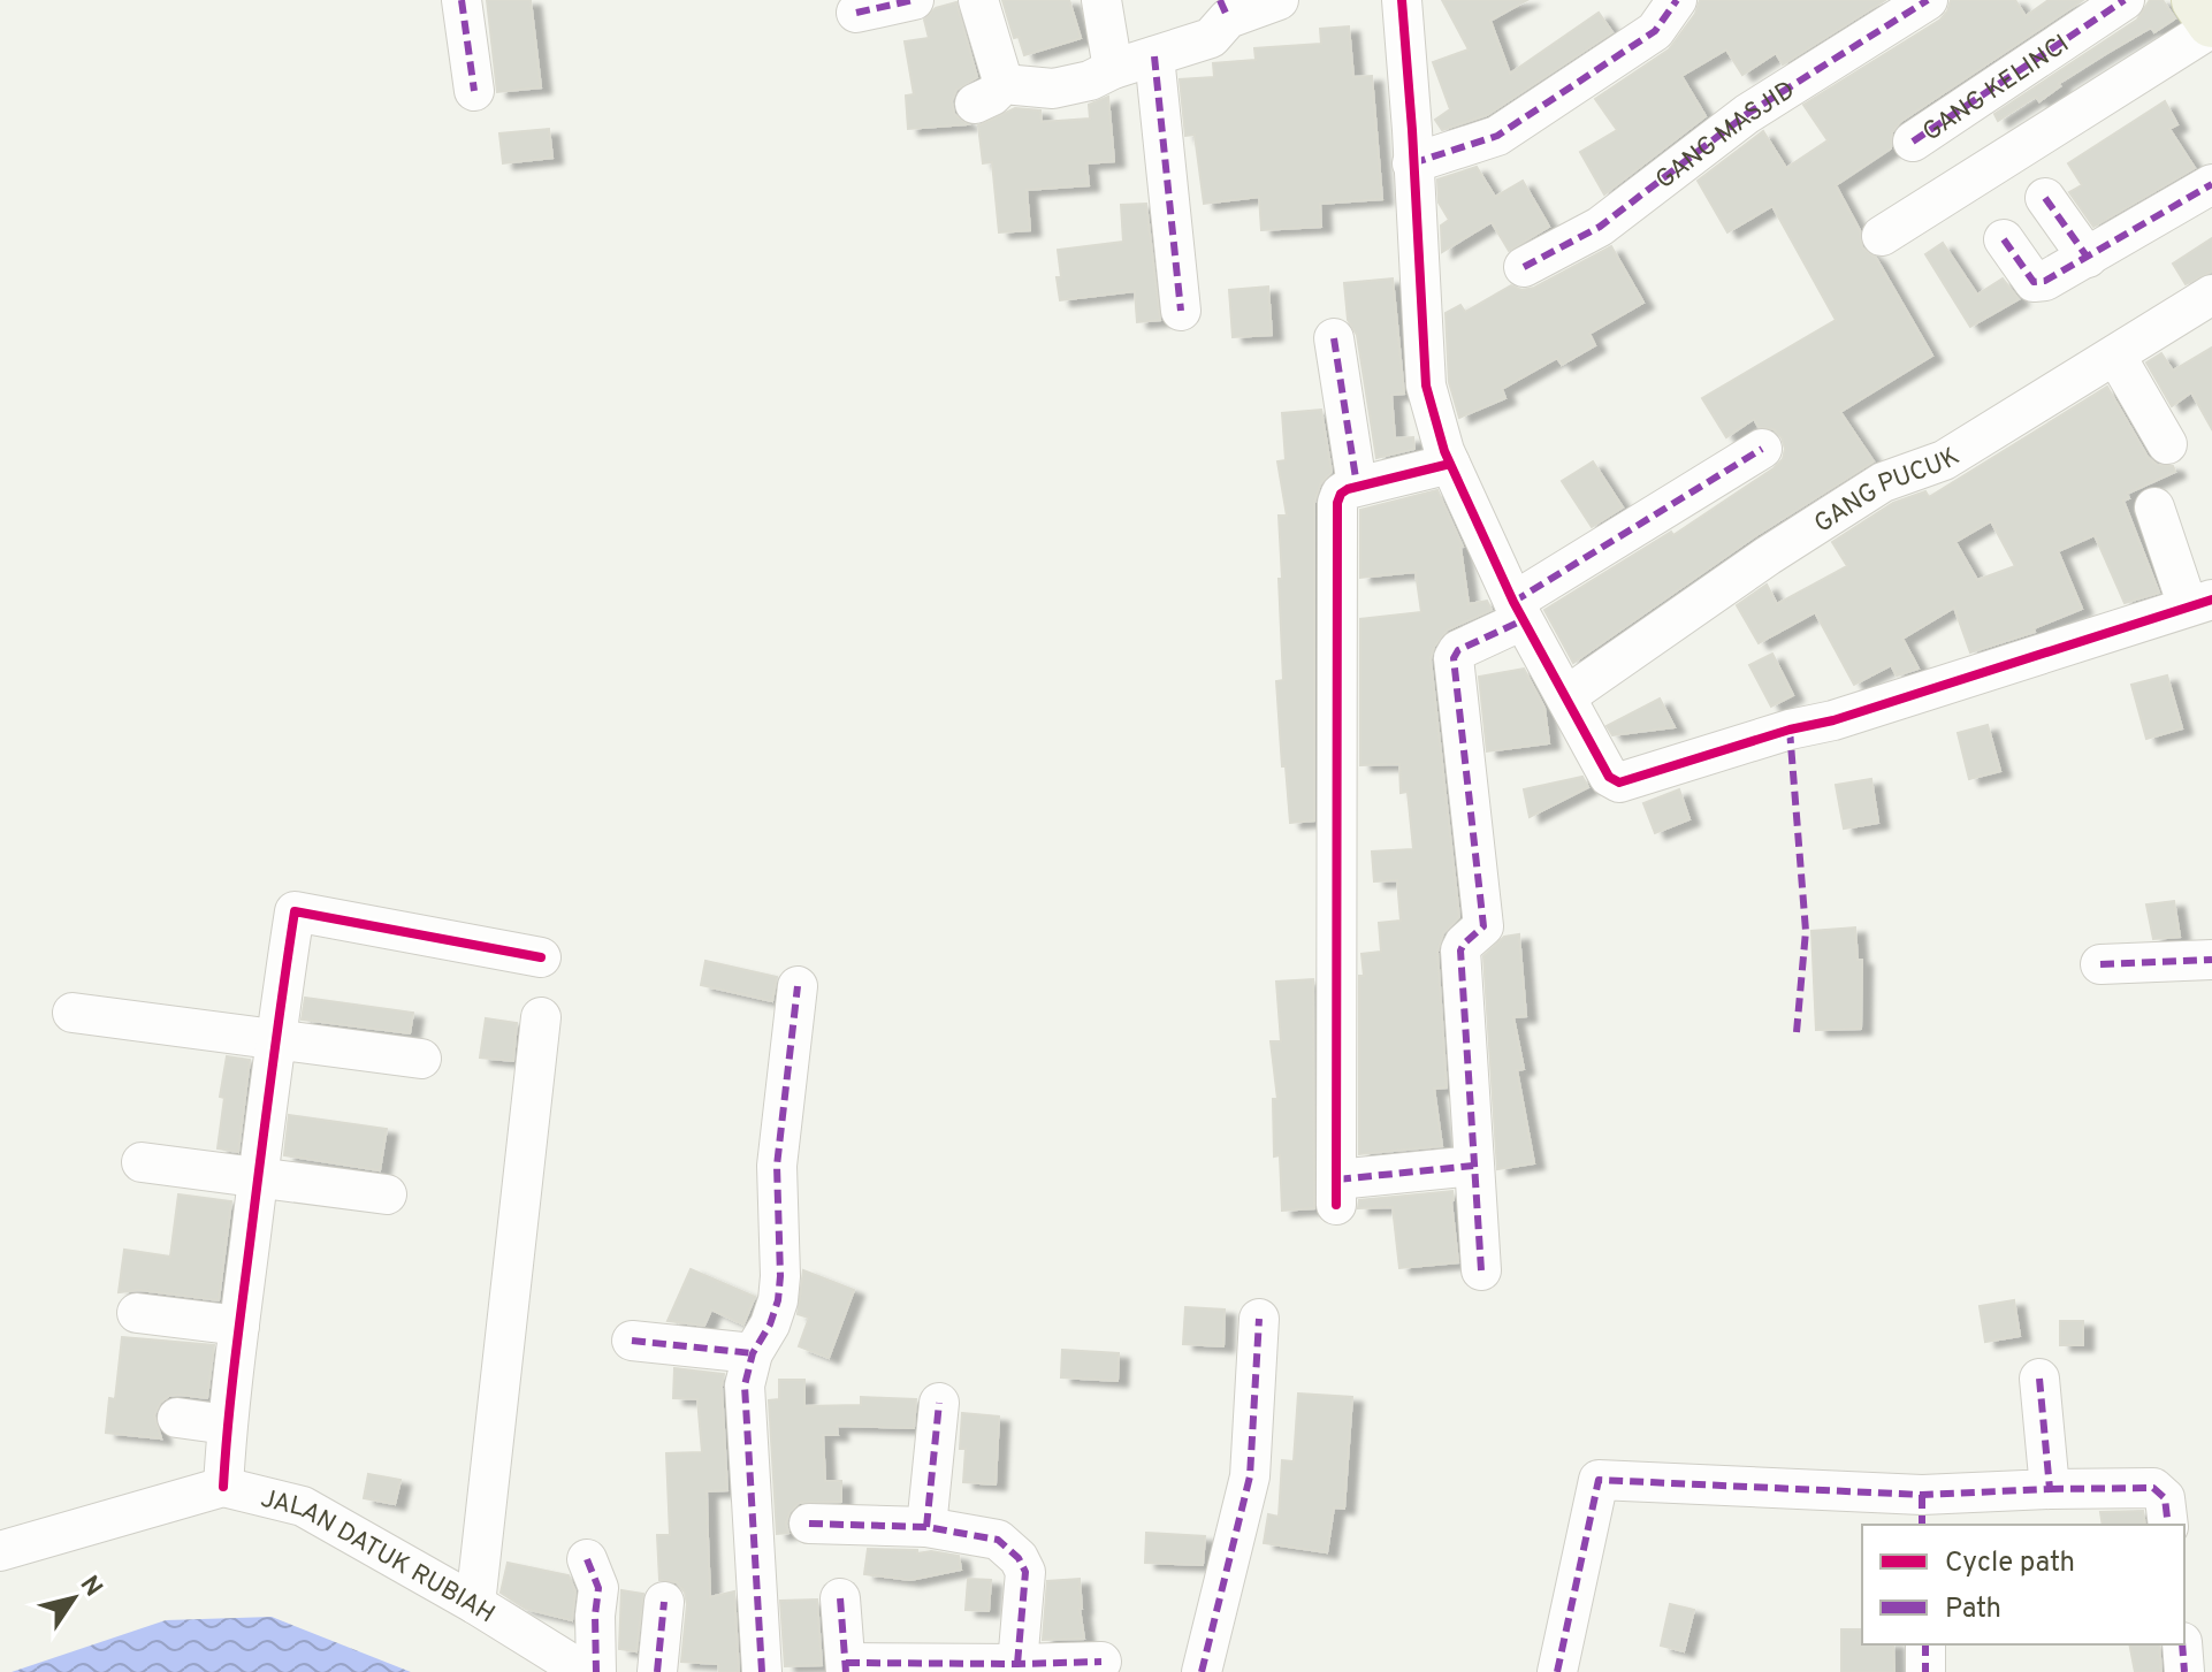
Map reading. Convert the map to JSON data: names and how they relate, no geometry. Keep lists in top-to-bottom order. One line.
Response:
{"streets":{"street":["GANG KELINCI","GANG MASJID","GANG PUCUK","JALAN DATUK RUBIAH"]},"legend":["Cycle path","Path"],"north":"top right"}
